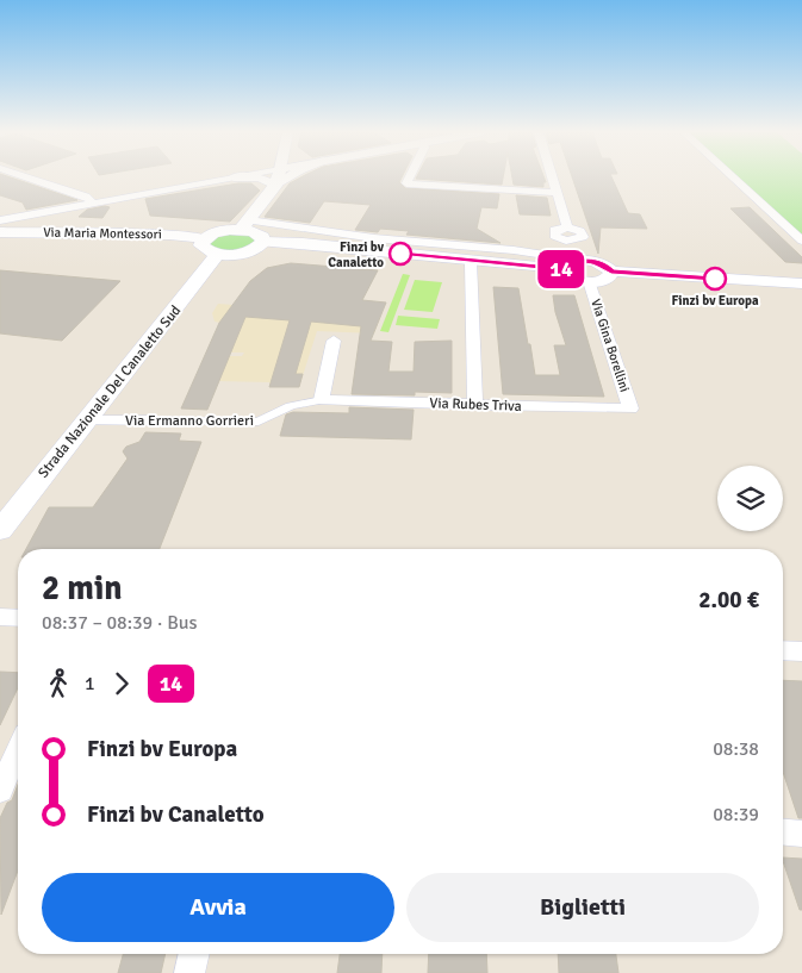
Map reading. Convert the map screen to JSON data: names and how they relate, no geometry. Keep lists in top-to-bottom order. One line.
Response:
{"streets":{"main road":["Strada Nazionale Del Canaletto Sud"],"street":["Via Maria Montessori","Via Gina Borellini","Via Rubes Triva","Via Ermanno Gorrieri"]},"crossings":[["Via Gina Borellini","Via Rubes Triva"],["Strada Nazionale Del Canaletto Sud","Via Ermanno Gorrieri"],["Via Rubes Triva","Via Ermanno Gorrieri"]],"places":["Finzi bv Canaletto","Finzi bv Europa"],"lines":["bus line 14"],"page":{"on_map":"14","heading":["2 min","08:37 – 08:39 · Bus","2.00 €"],"legs":["1","14"],"list":[{"name":"Finzi bv Europa","value":"08:38"},{"name":"Finzi bv Canaletto","value":"08:39"}],"buttons":["Avvia","Biglietti"]}}
